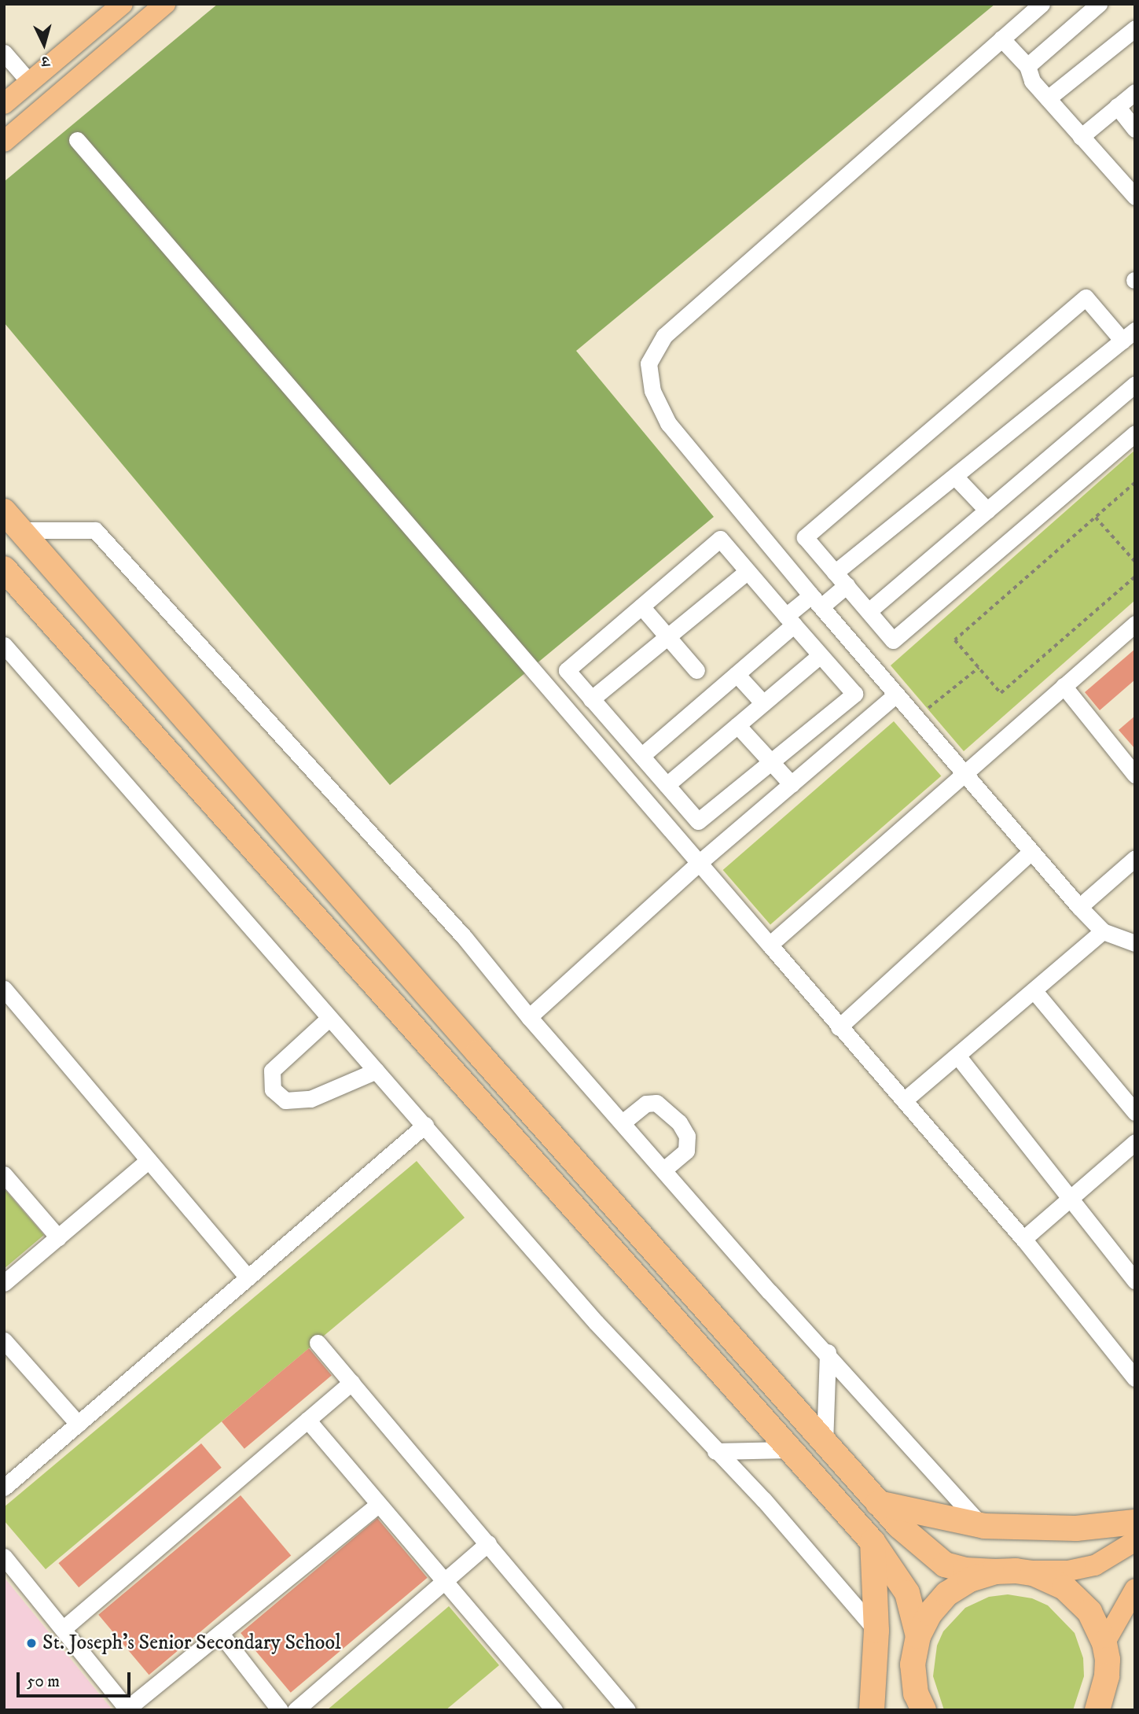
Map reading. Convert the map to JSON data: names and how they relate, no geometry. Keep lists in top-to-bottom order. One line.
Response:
{"places":["St. Joseph’s Senior Secondary School"],"scale_bar":"50 m","north":"bottom"}
